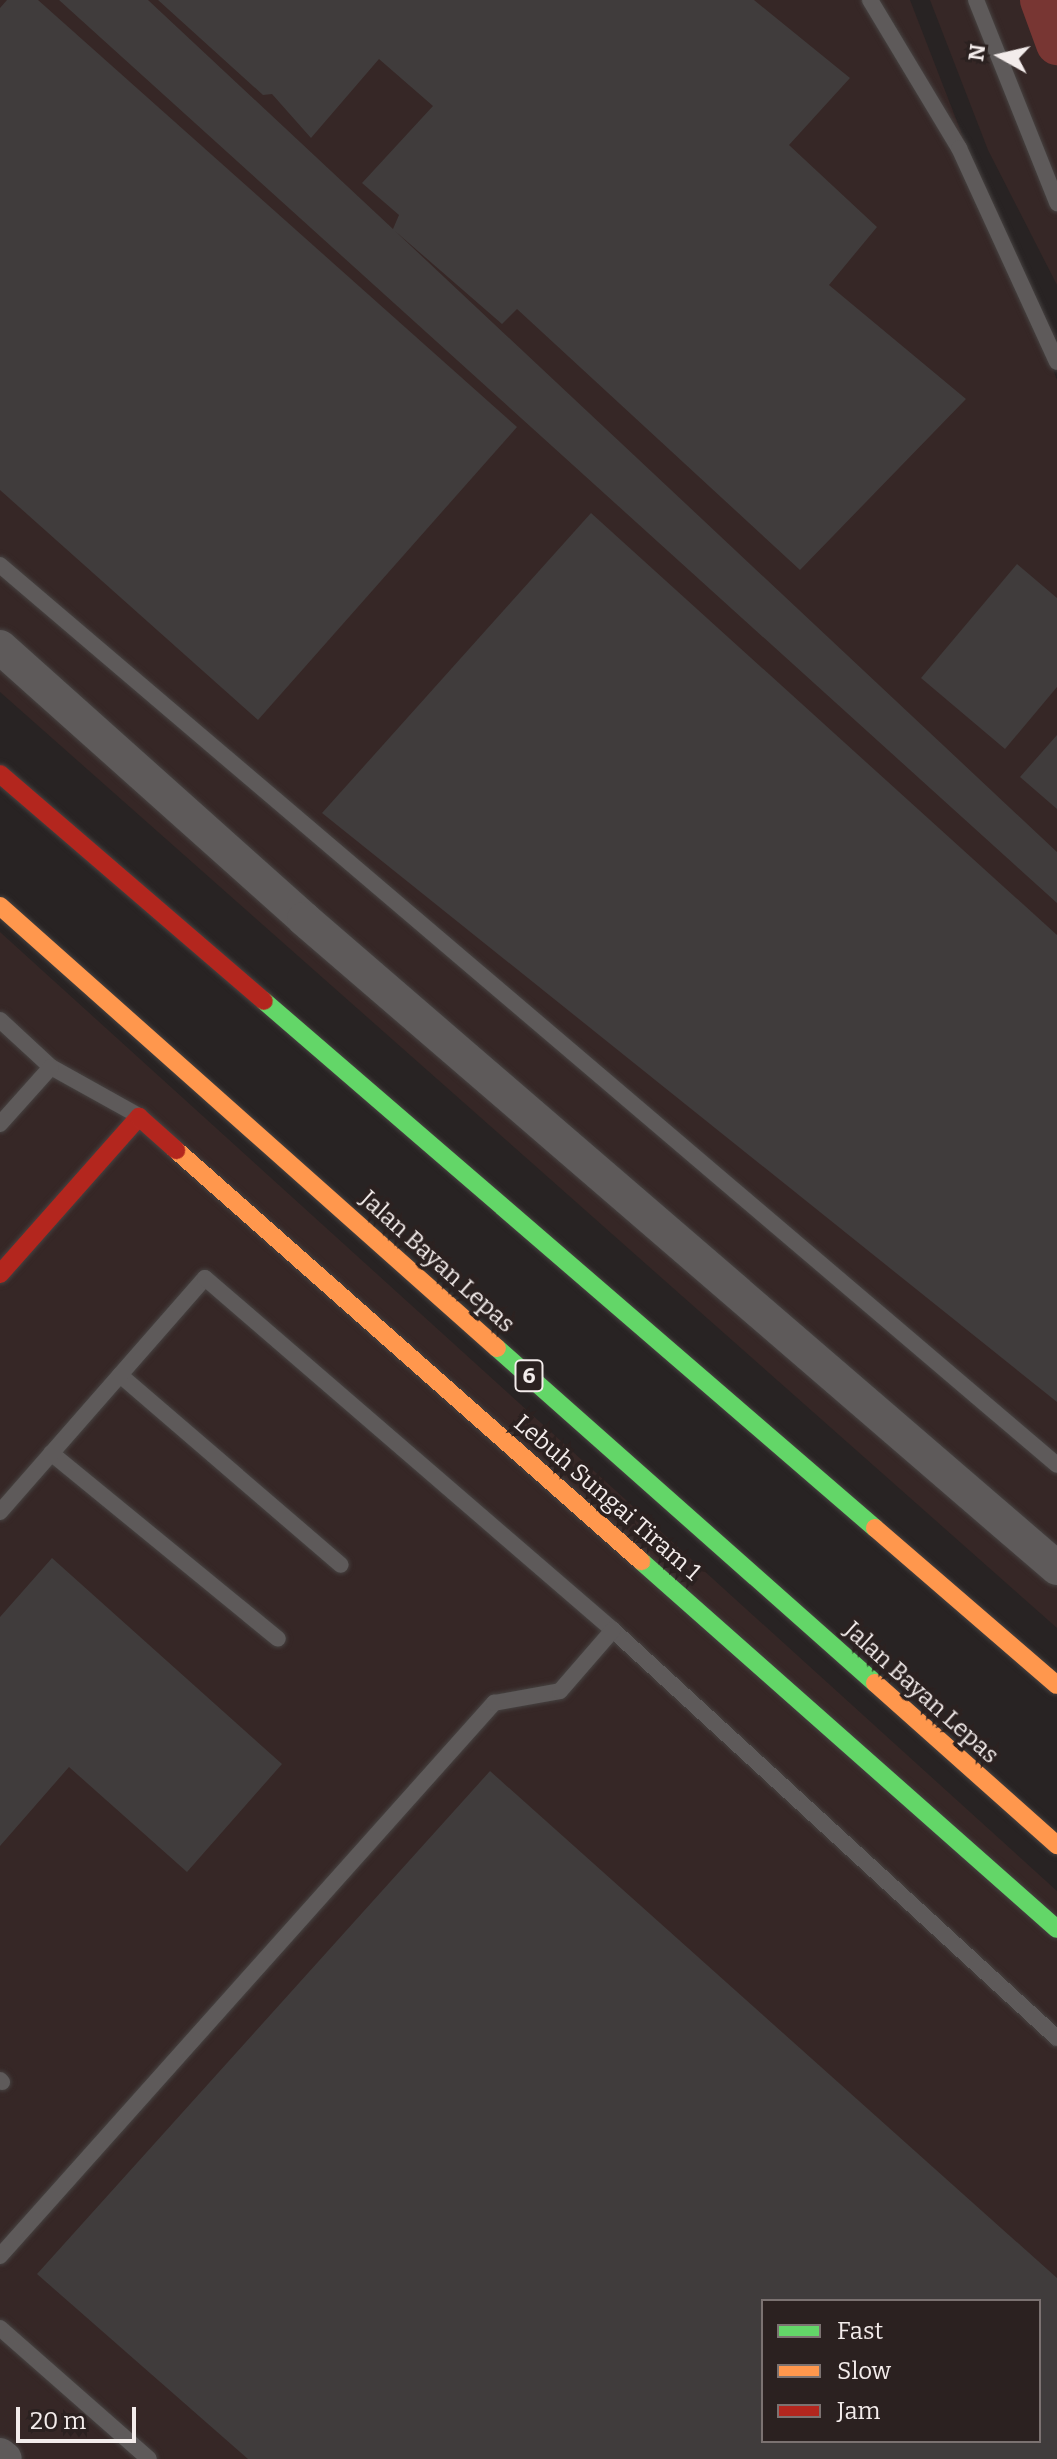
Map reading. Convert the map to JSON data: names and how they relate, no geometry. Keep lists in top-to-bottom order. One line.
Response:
{"streets":{"main road":["Jalan Bayan Lepas","6","Lebuh Sungai Tiram 1"]},"legend":["Fast","Slow","Jam"],"scale_bar":"20 m","north":"left"}
